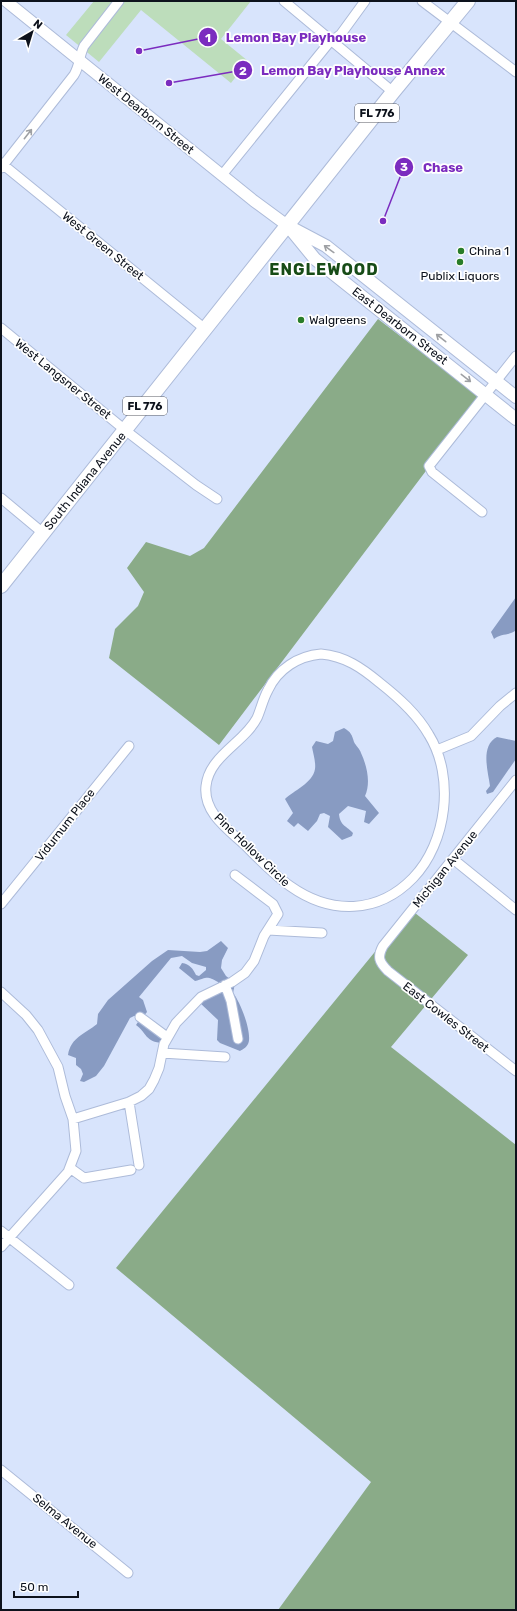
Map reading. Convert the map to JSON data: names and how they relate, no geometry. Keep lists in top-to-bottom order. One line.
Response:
{"streets":{"main road":["FL 776","East Dearborn Street","South Indiana Avenue"],"street":["West Dearborn Street","West Green Street","West Langsner Street","Vidurnum Place","Pine Hollow Circle","Michigan Avenue","East Cowles Street","Selma Avenue"]},"crossings":[["FL 776","West Dearborn Street"],["FL 776","East Dearborn Street"],["FL 776","South Indiana Avenue"],["West Dearborn Street","East Dearborn Street"],["West Dearborn Street","South Indiana Avenue"],["West Green Street","South Indiana Avenue"],["East Dearborn Street","South Indiana Avenue"],["West Langsner Street","South Indiana Avenue"],["Michigan Avenue","East Cowles Street"]],"districts":["ENGLEWOOD"],"places":["Lemon Bay Playhouse","Lemon Bay Playhouse Annex","Chase","China 1","Publix Liquors","Walgreens"],"scale_bar":"50 m","north":"top right"}
